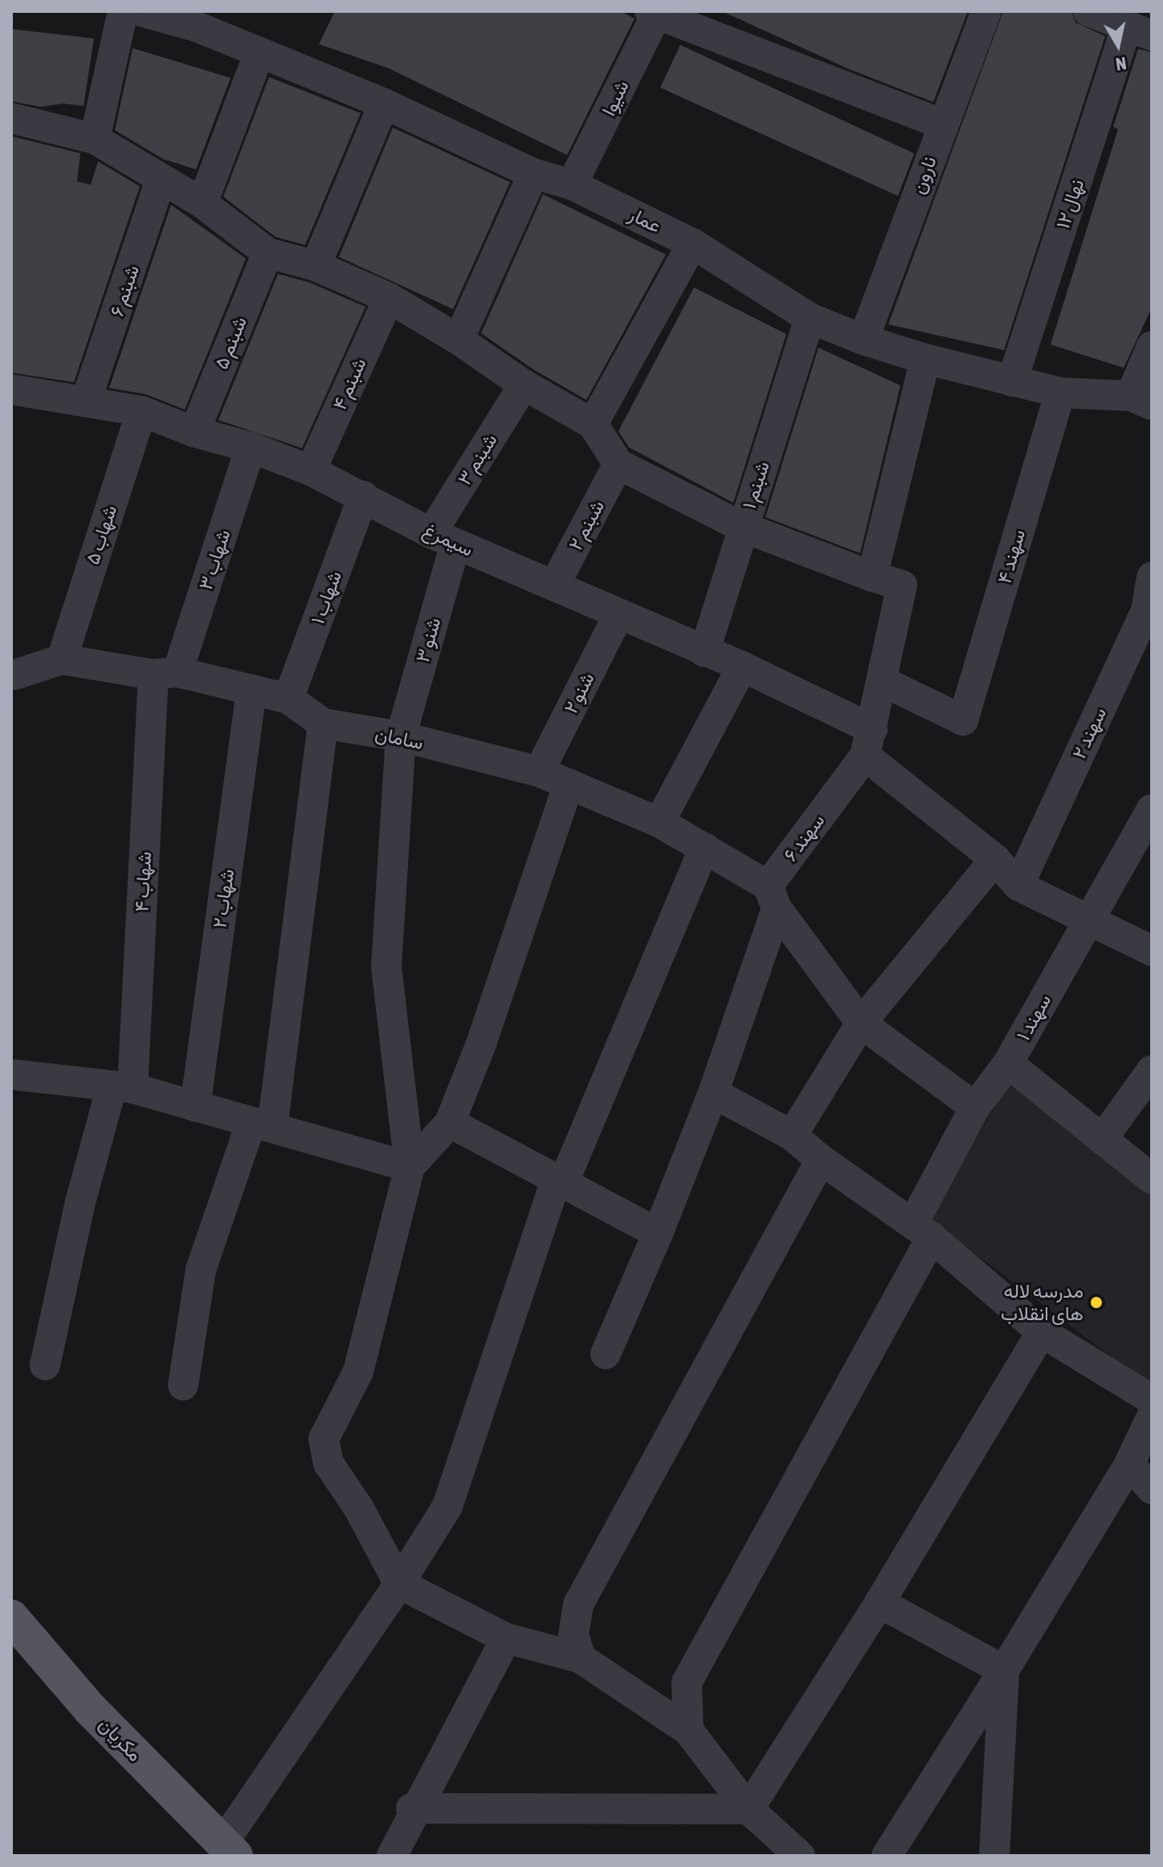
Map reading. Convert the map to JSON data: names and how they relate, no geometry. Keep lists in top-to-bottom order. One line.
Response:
{"streets":{"main road":["مکریان"],"street":["شیوا","نارون","نهال ۱۲","عمار","شبنم ۶","شبنم ۵","شبنم ۴","شبنم ۳","شبنم ۱","شبنم ۲","شهاب ۵","سیمرغ","سهند ۴","شهاب ۳","شهاب ۱","شنو ۳","شنو ۲","سهند ۲","سامان","سهند ۶","شهاب ۴","شهاب ۲","سهند ۱"]},"crossings":[["شیوا","عمار"],["نارون","عمار"],["نهال ۱۲","عمار"],["عمار","شبنم ۱"],["عمار","سهند ۴"],["شبنم ۶","سیمرغ"],["شبنم ۵","سیمرغ"],["شبنم ۴","سیمرغ"],["شبنم ۳","سیمرغ"],["شبنم ۳","شنو ۳"],["شبنم ۱","سیمرغ"],["شبنم ۲","سیمرغ"],["شهاب ۵","سیمرغ"],["شهاب ۵","سامان"],["سیمرغ","شهاب ۳"],["سیمرغ","شهاب ۱"],["سیمرغ","شنو ۳"],["سیمرغ","شنو ۲"],["سیمرغ","سهند ۲"],["سیمرغ","سهند ۶"],["سهند ۴","سهند ۶"],["شهاب ۳","سامان"],["شهاب ۳","شهاب ۴"],["شهاب ۱","سامان"],["شنو ۳","سامان"],["شنو ۲","سامان"],["سامان","سهند ۶"],["سامان","شهاب ۴"],["سامان","شهاب ۲"]],"places":["مدرسه لاله های انقلاب"],"north":"bottom"}
